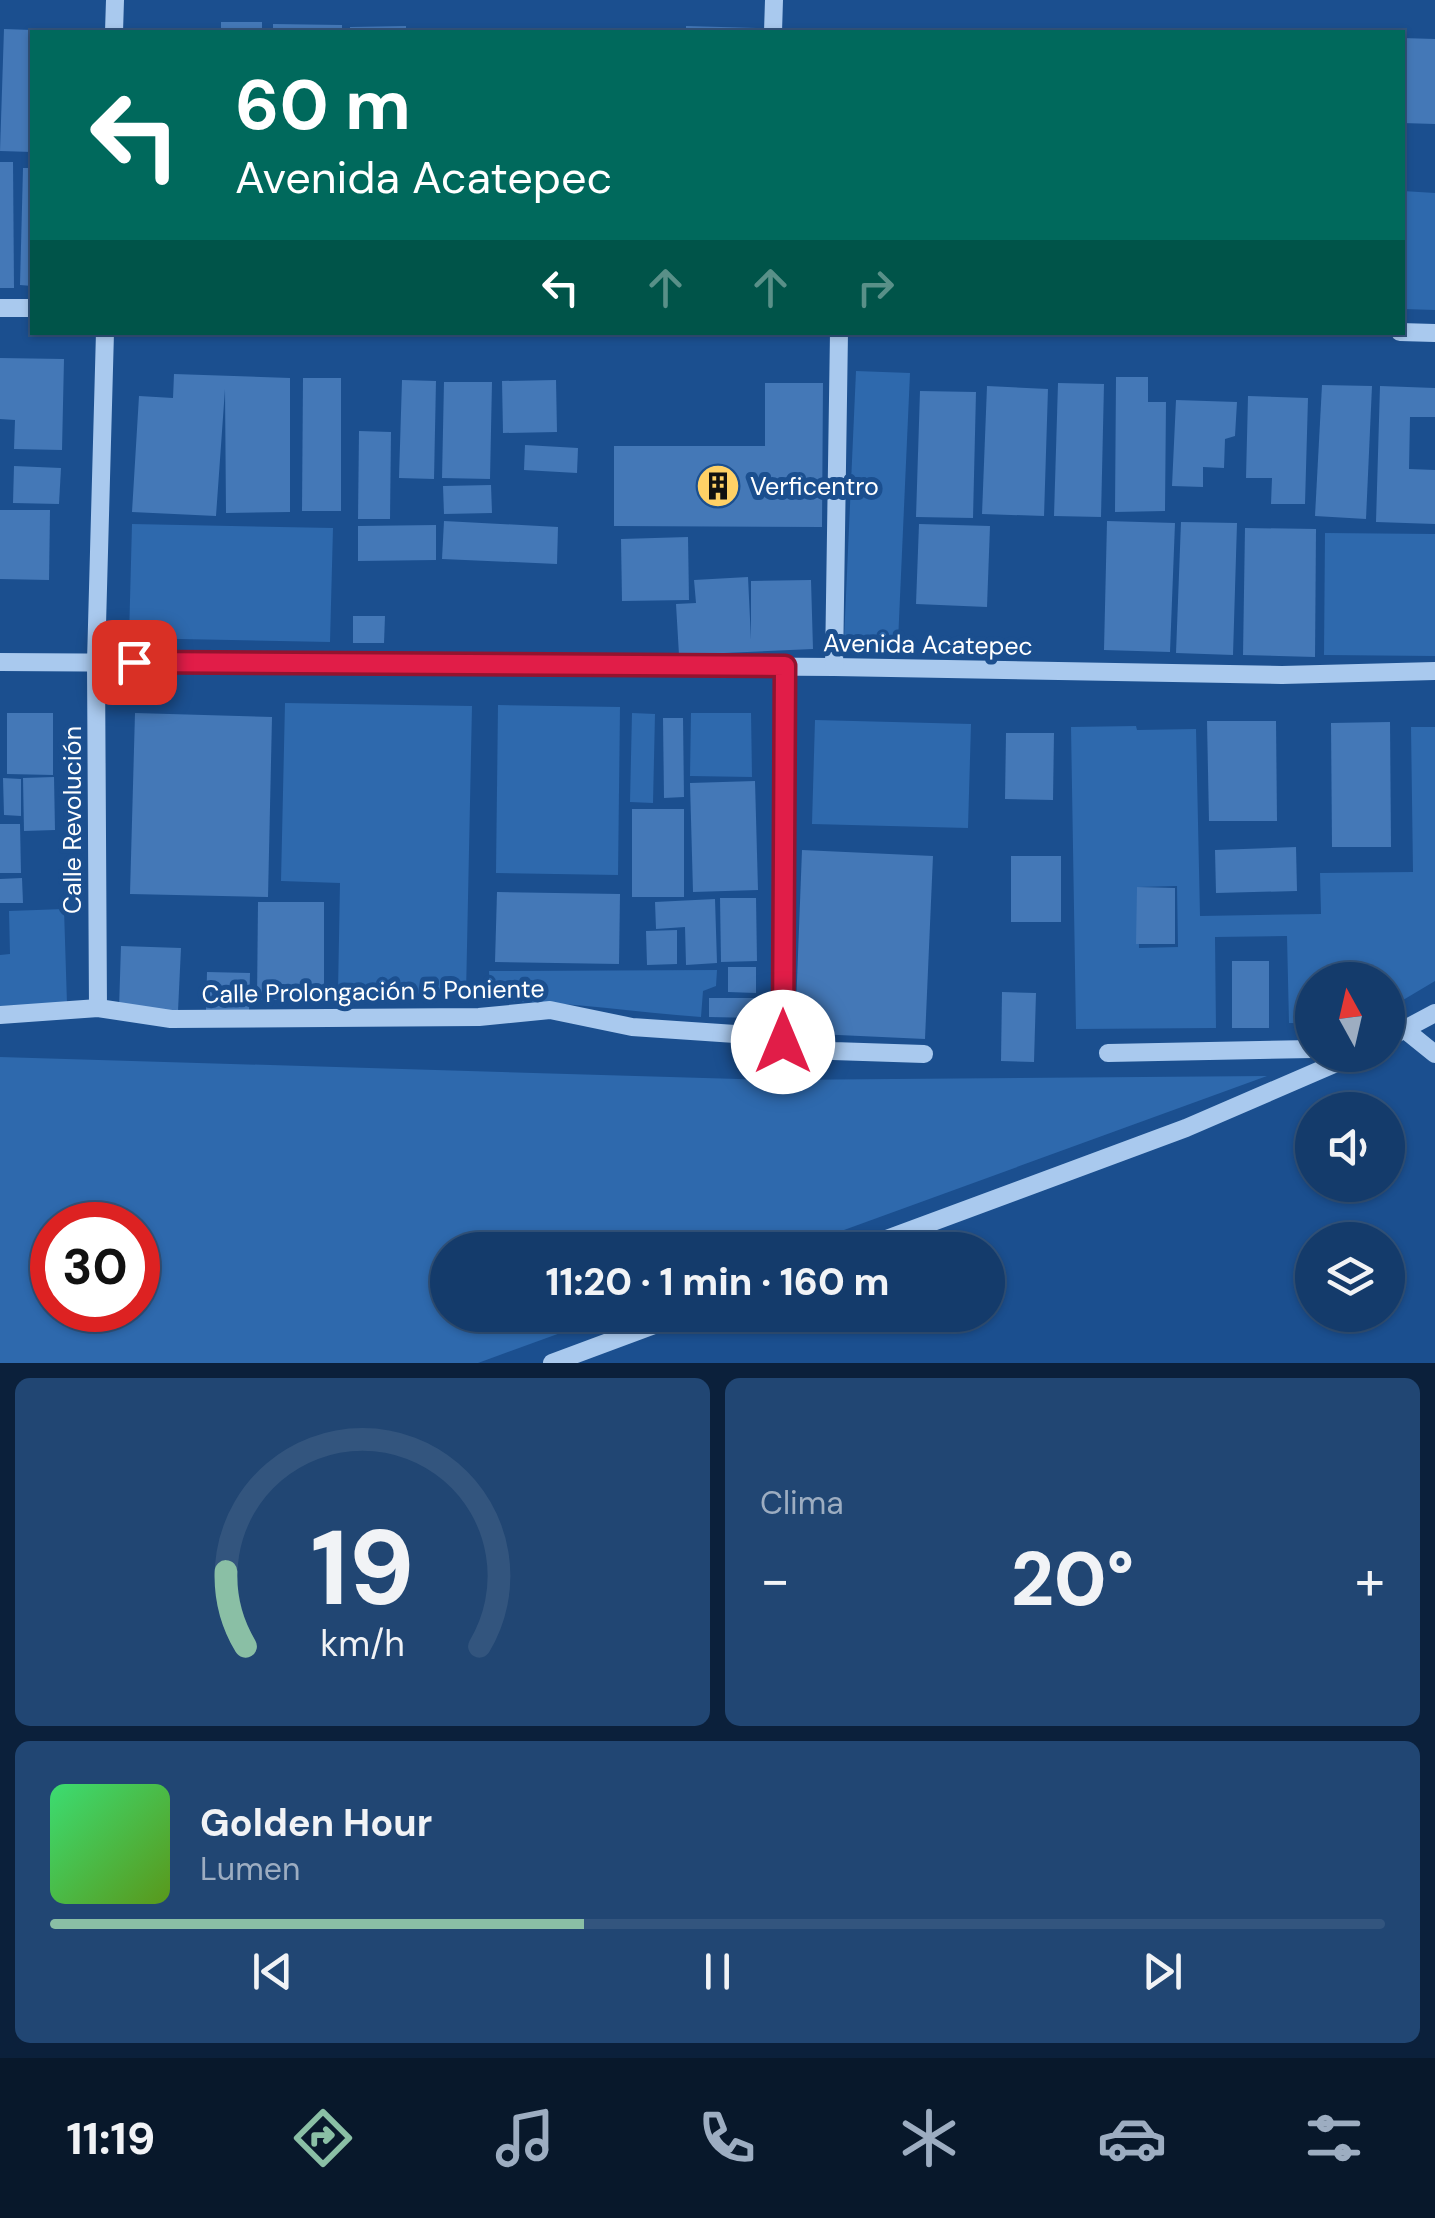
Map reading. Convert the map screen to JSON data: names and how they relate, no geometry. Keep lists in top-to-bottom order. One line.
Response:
{"streets":{"street":["Avenida Acatepec","Calle Revolución","Calle Prolongación 5 Poniente"]},"crossings":[["Avenida Acatepec","Calle Revolución"],["Calle Revolución","Calle Prolongación 5 Poniente"]],"places":{"building":["Verficentro"]},"north":"top","page":{"turn":["60 m","Avenida Acatepec"],"limit":"30","trip":"11:20 · 1 min · 160 m","tile":"Clima","heat":["−","20°","+"],"song":["Golden Hour","Lumen"],"tabs":"11:19","gauge":["19","km/h"]}}
